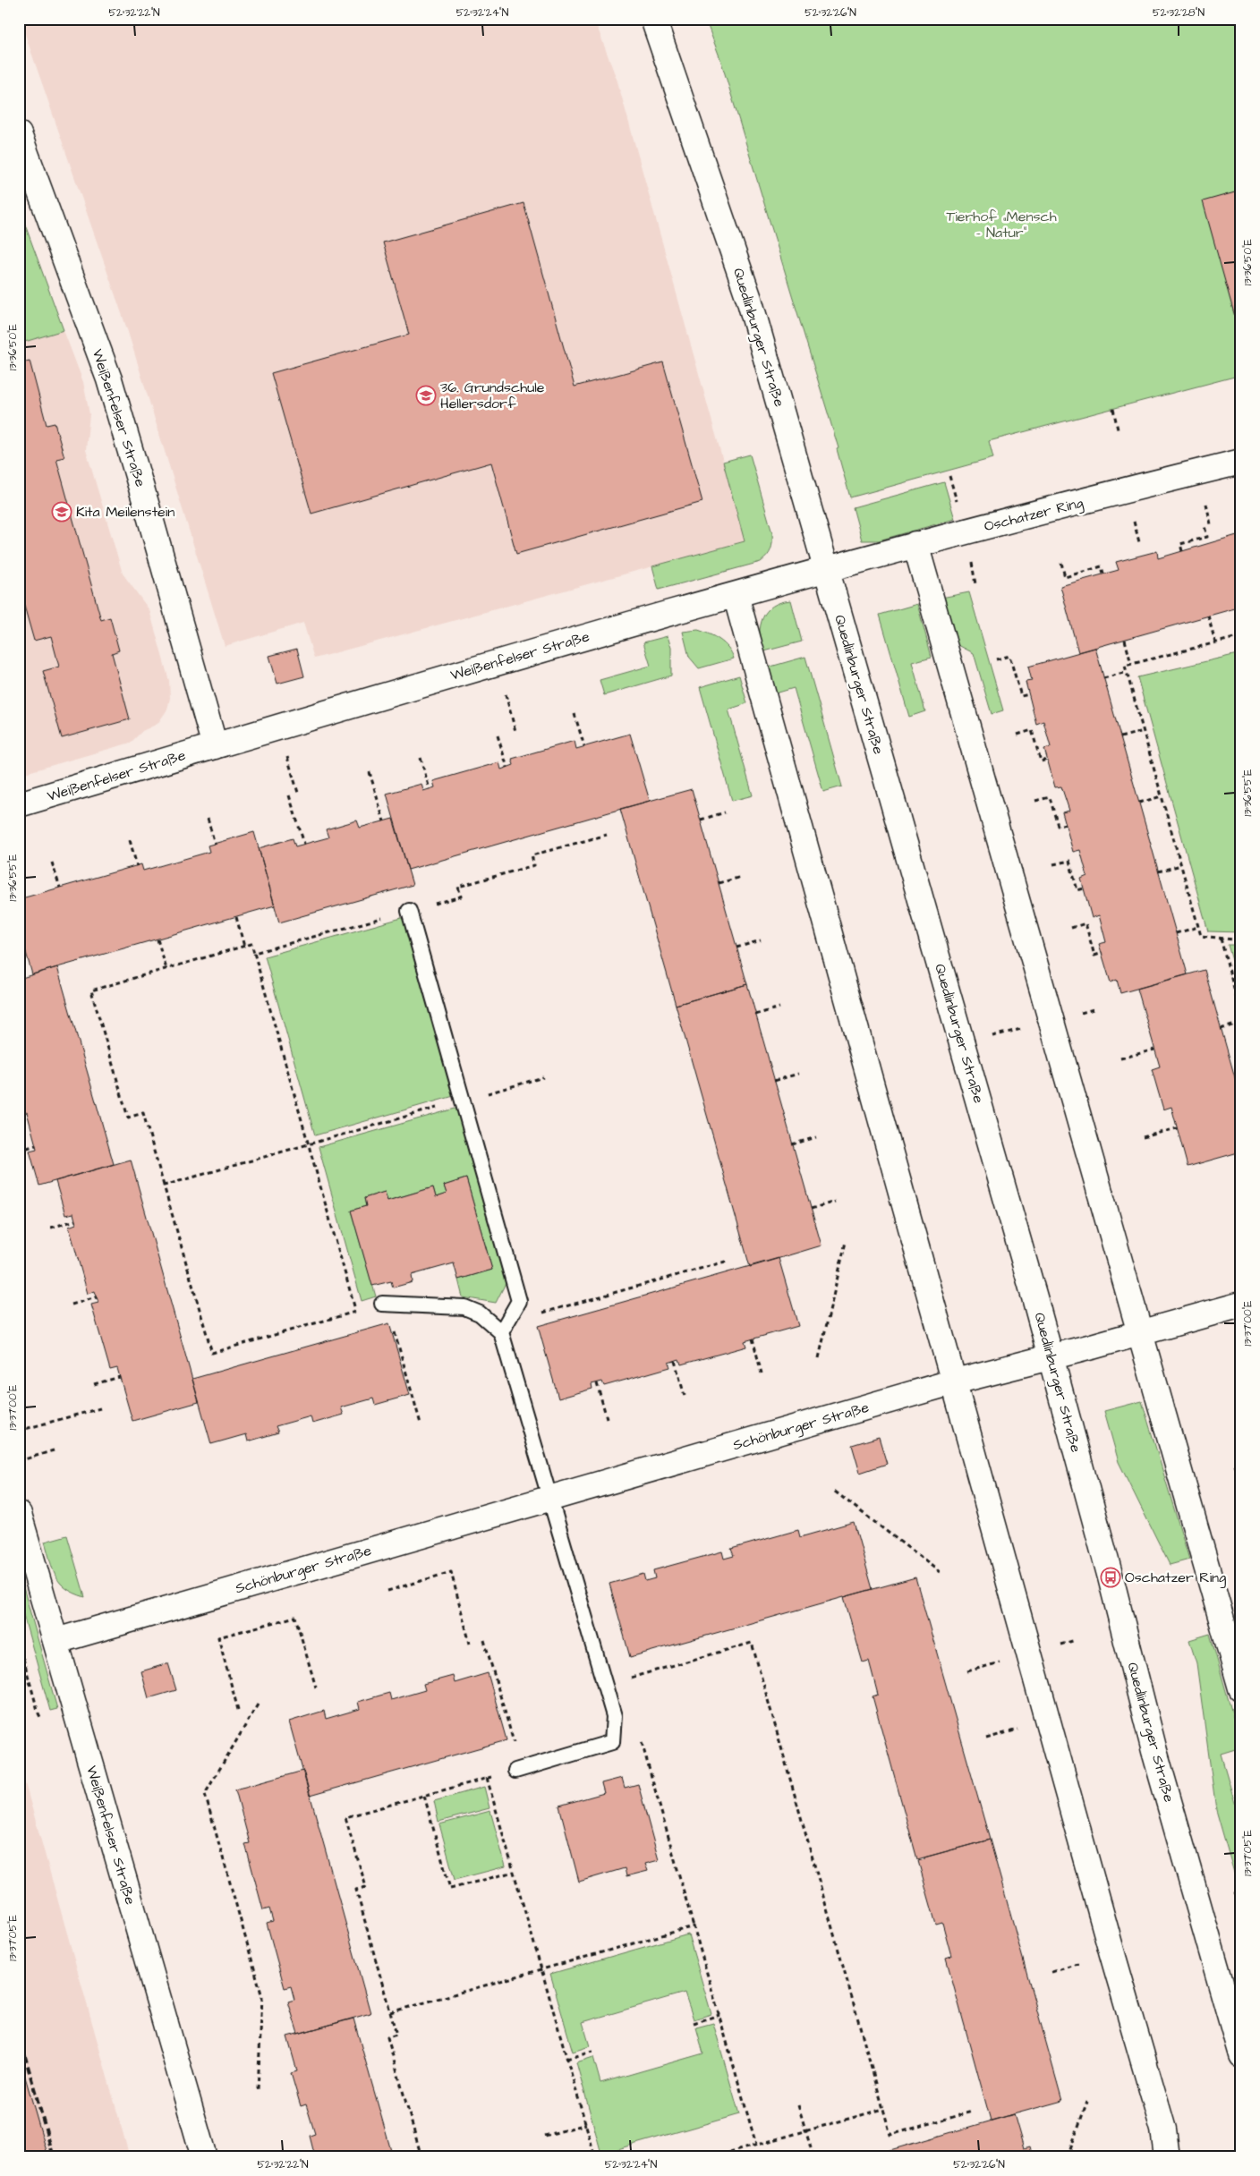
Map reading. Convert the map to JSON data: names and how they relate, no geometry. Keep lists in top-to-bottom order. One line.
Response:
{"streets":{"street":["Quedlinburger Straße","Weißenfelser Straße","Oschatzer Ring","Schönburger Straße"]},"crossings":[["Quedlinburger Straße","Weißenfelser Straße"],["Quedlinburger Straße","Oschatzer Ring"],["Quedlinburger Straße","Schönburger Straße"],["Weißenfelser Straße","Oschatzer Ring"],["Weißenfelser Straße","Schönburger Straße"]],"parks":["Tierhof „Mensch – Natur“"],"places":{"school or university":["36. Grundschule Hellersdorf","Kita Meilenstein"],"bus stop":["Oschatzer Ring"]},"coordinates":["52°32'22\"N","52°32'24\"N","52°32'26\"N","52°32'28\"N","13°36'50\"E","13°36'55\"E","13°37'00\"E","13°37'05\"E"]}
